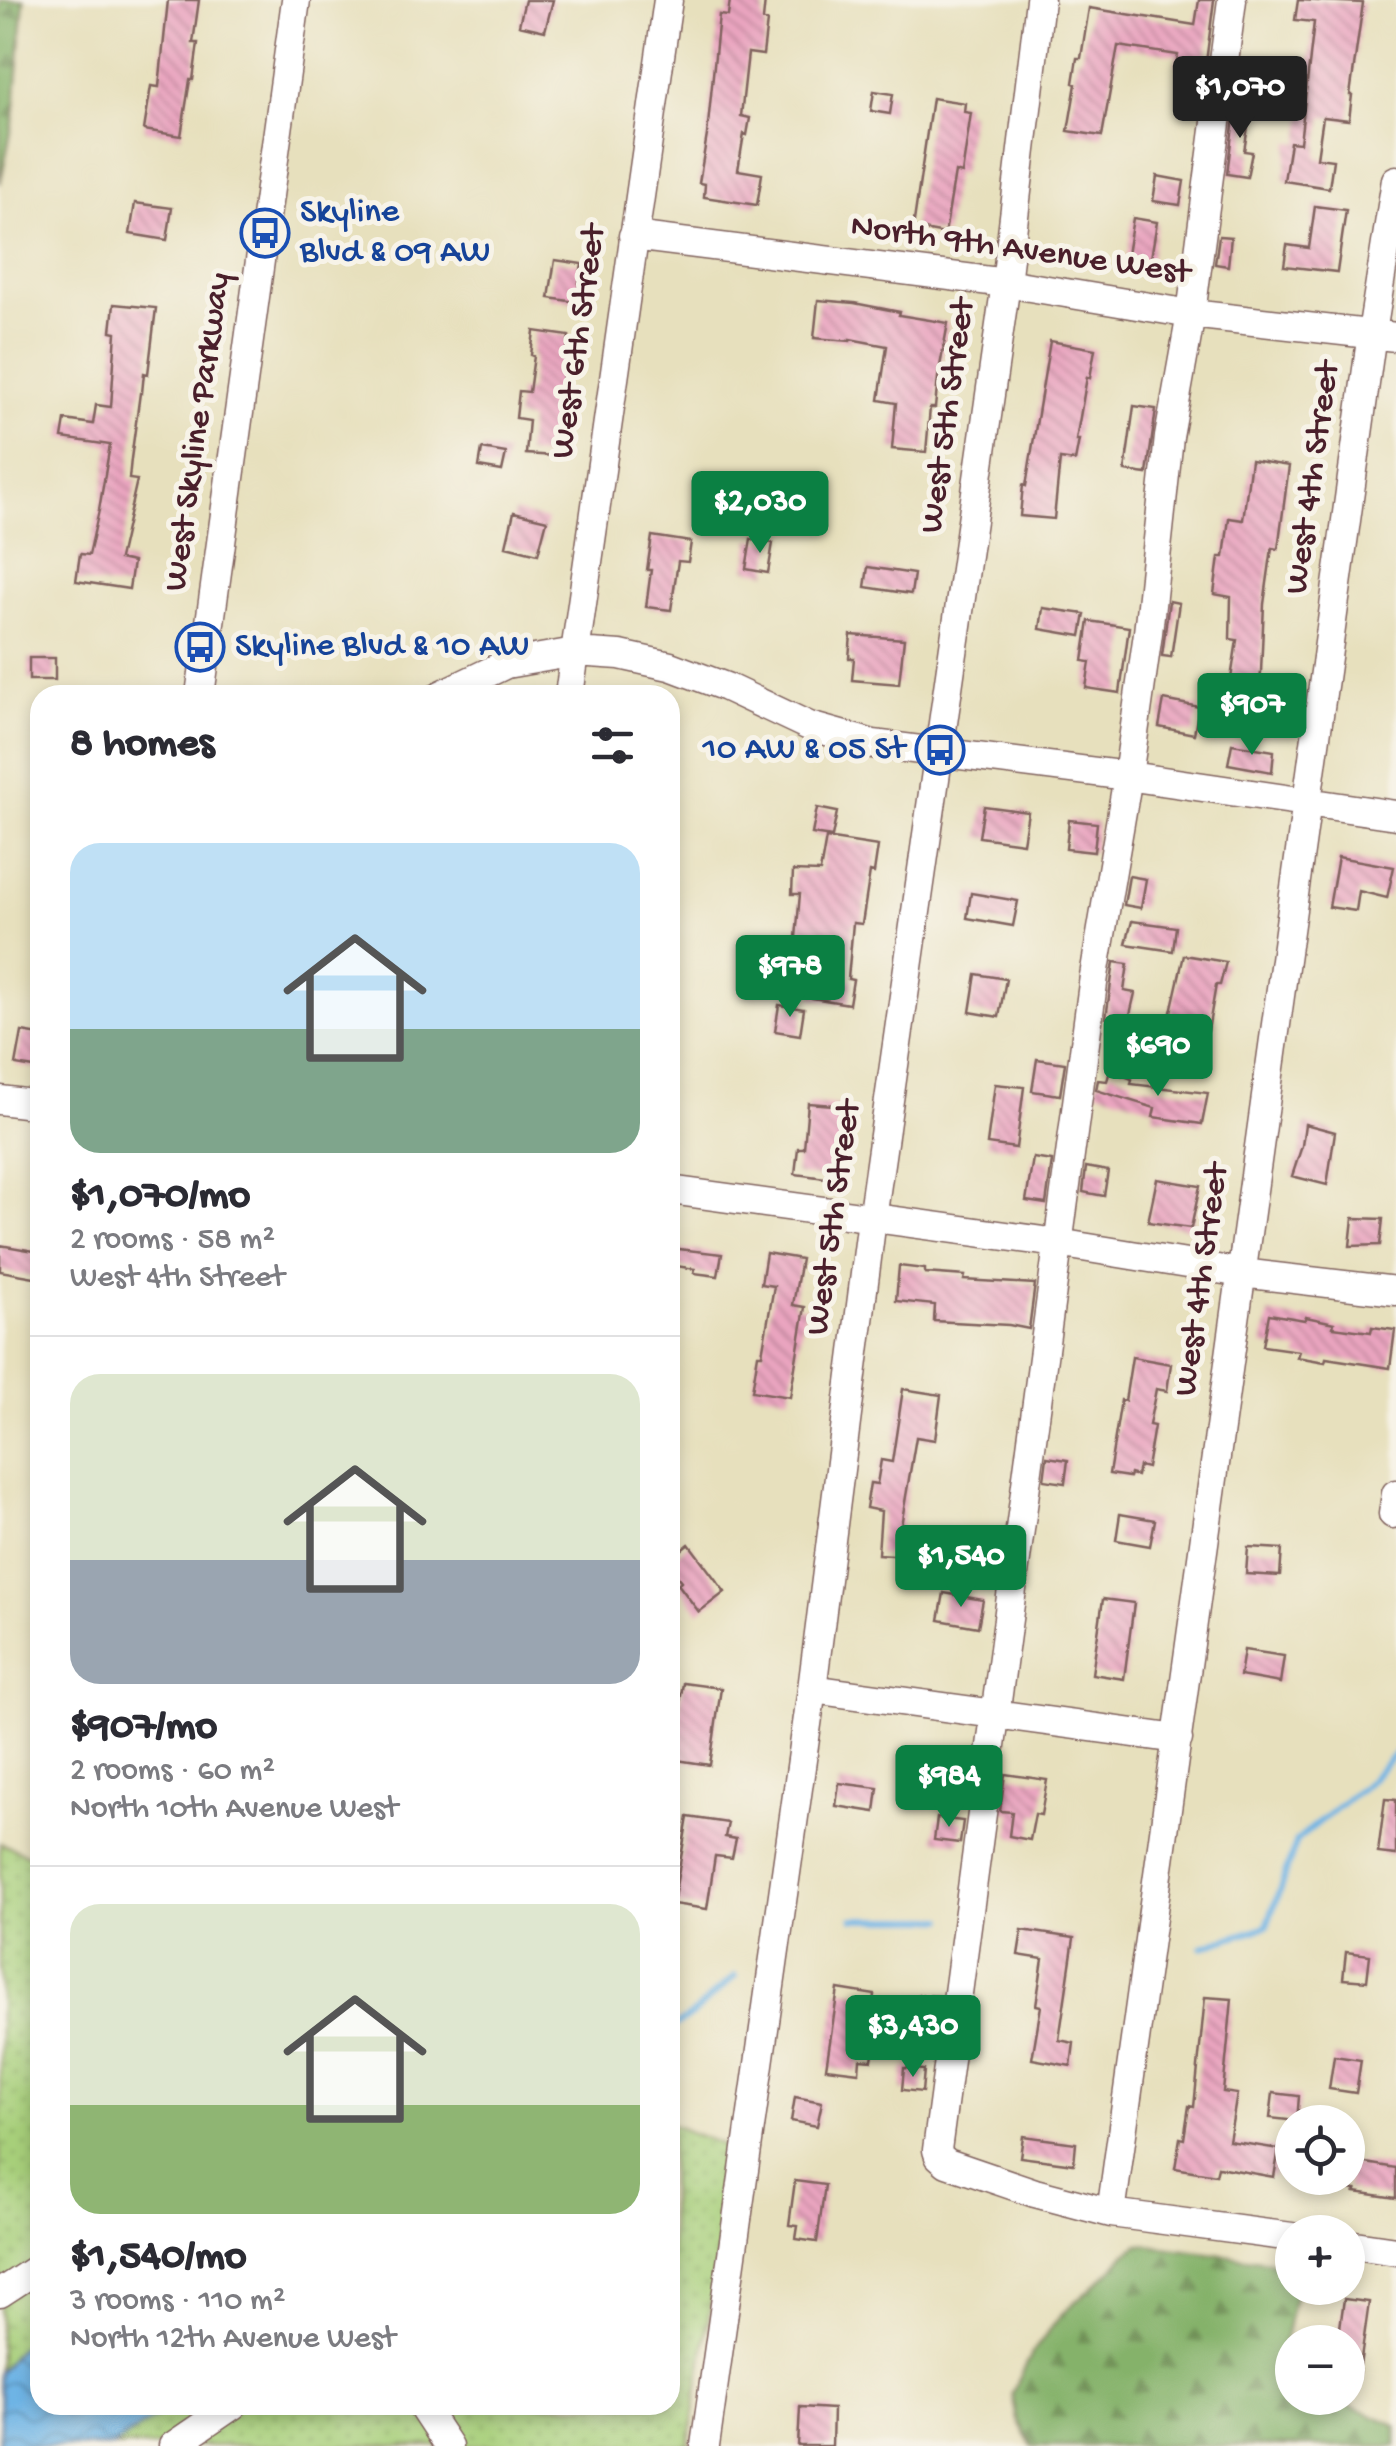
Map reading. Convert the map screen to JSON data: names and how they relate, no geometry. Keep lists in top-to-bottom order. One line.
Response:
{"streets":{"street":["North 9th Avenue West","West 6th Street","West 5th Street","West Skyline Parkway","West 4th Street"]},"crossings":[["North 9th Avenue West","West 6th Street"],["North 9th Avenue West","West 5th Street"],["North 9th Avenue West","West 4th Street"]],"places":{"bus stop":["Skyline Blvd & 09 AW","Skyline Blvd & 10 AW","10 AW & 05 St"]},"page":{"price":["$1,070","$2,030","$907","$978","$690","$1,540","$984","$3,430"],"heading":"8 homes","list":[{"name":"$1,070/mo","note":"2 rooms · 58 m² · West 4th Street"},{"name":"$907/mo","note":"2 rooms · 60 m² · North 10th Avenue West"},{"name":"$1,540/mo","note":"3 rooms · 110 m² · North 12th Avenue West"}],"map_buttons":["+","−"]}}
